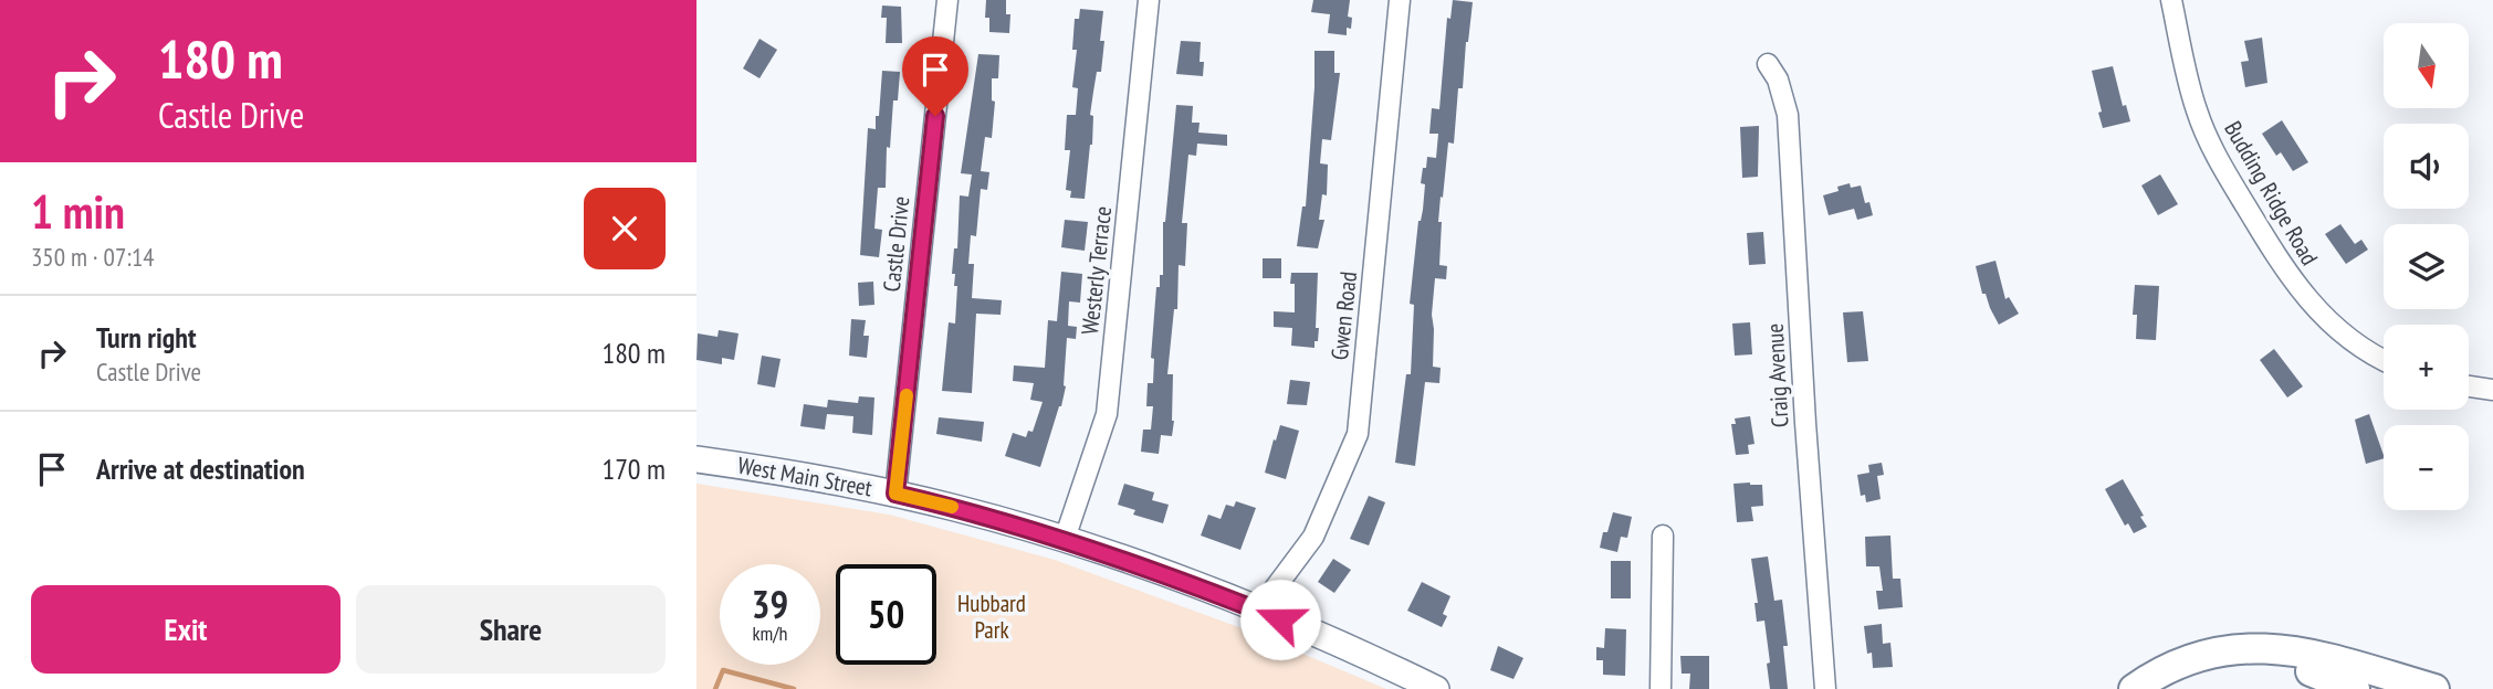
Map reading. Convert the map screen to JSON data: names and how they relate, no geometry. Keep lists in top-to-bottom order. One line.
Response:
{"streets":{"main road":["West Main Street"],"street":["Budding Ridge Road","Castle Drive","Westerly Terrace","Gwen Road","Craig Avenue"]},"crossings":[["Castle Drive","West Main Street"],["Westerly Terrace","West Main Street"],["Gwen Road","West Main Street"]],"parks":["Hubbard Park"],"north":"bottom","page":{"turn":["180 m","Castle Drive"],"map_buttons":["+","−"],"heading":["1 min","350 m · 07:14"],"list":[{"name":"Turn right","note":"Castle Drive","value":"180 m"},{"name":"Arrive at destination","value":"170 m"}],"speed":"39 km/h","limit":"50","buttons":["Exit","Share"]}}
